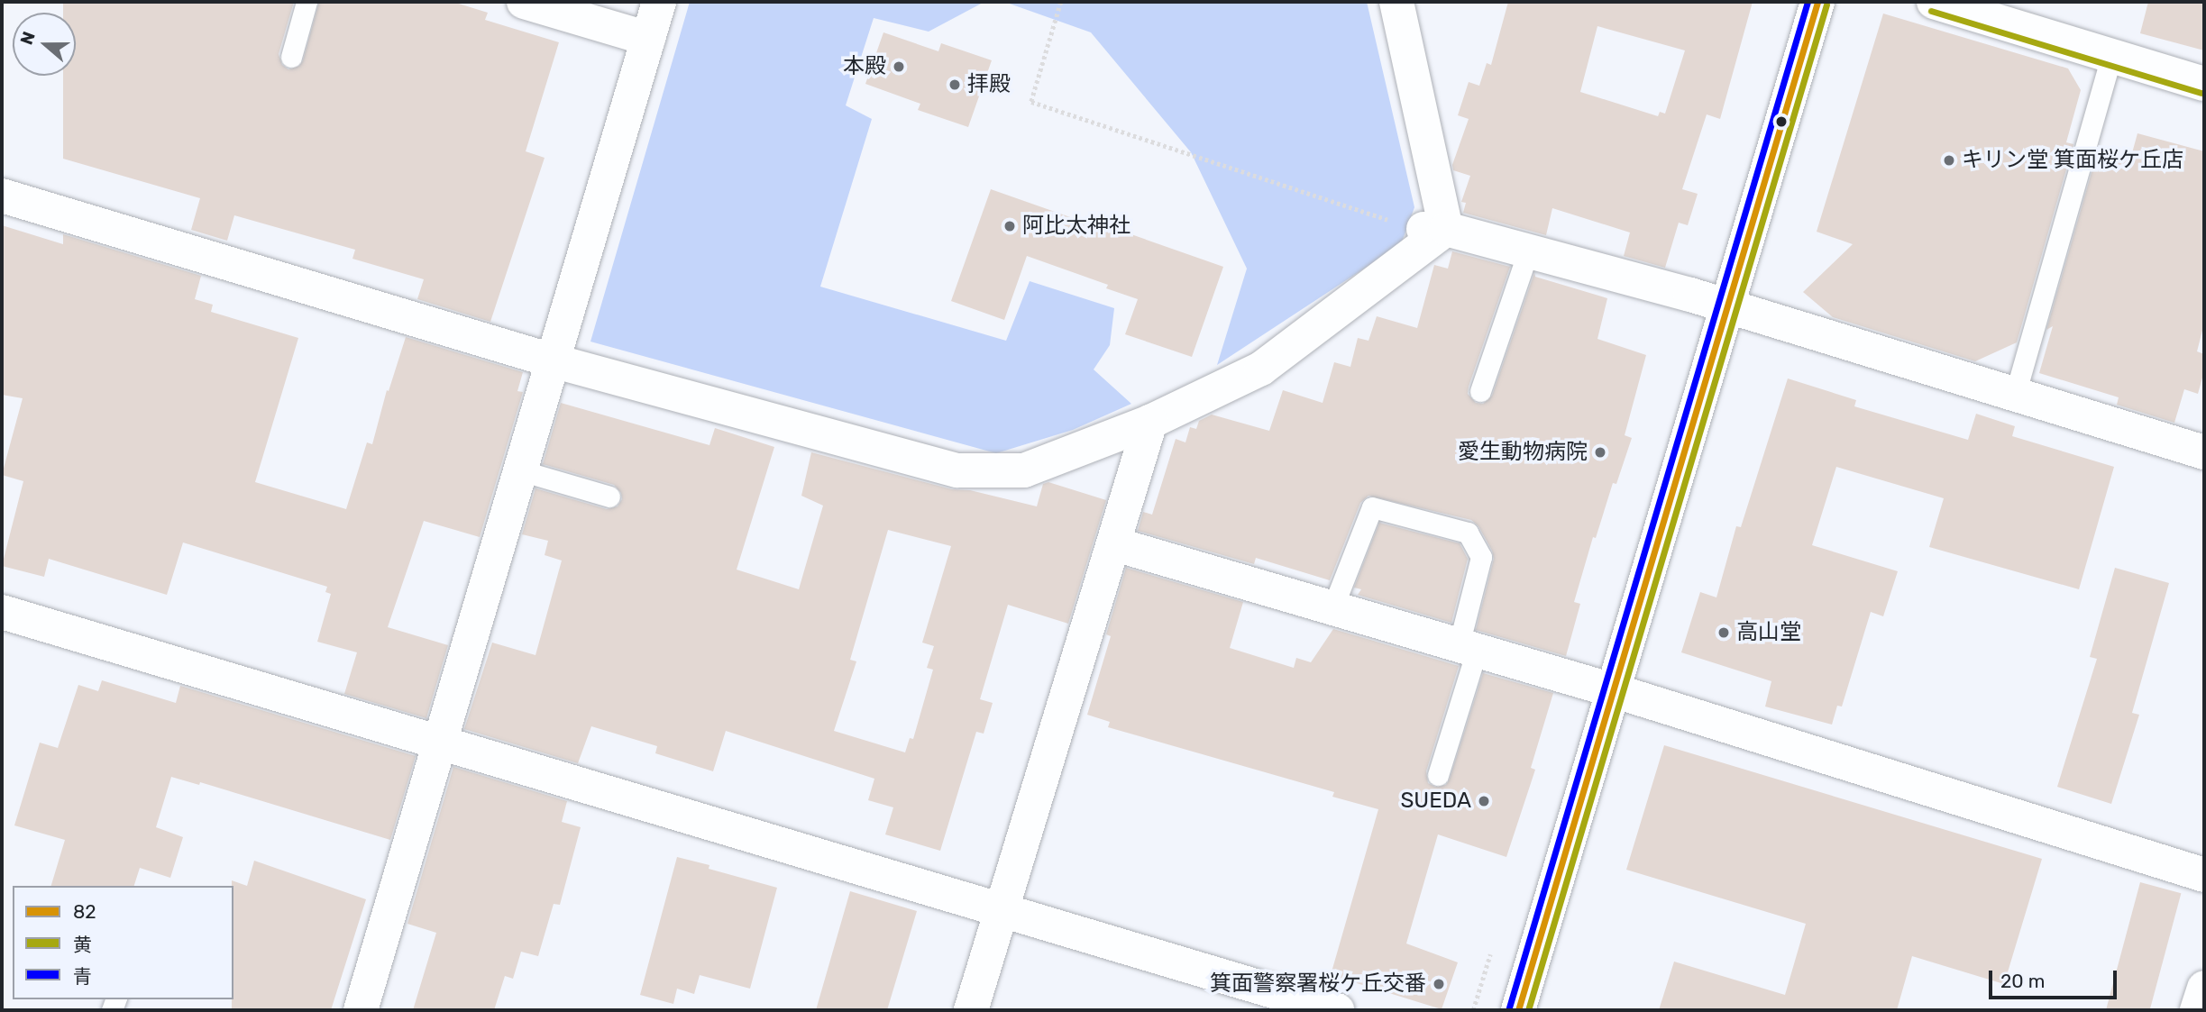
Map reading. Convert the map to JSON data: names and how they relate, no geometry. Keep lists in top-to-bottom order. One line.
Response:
{"places":["本殿","拝殿","キリン堂 箕面桜ケ丘店","阿比太神社","愛生動物病院","高山堂","SUEDA","箕面警察署桜ケ丘交番"],"lines":["transit line 82","transit line 青","transit line 黄"],"legend":["82","黄","青"],"scale_bar":"20 m","north":"left"}
